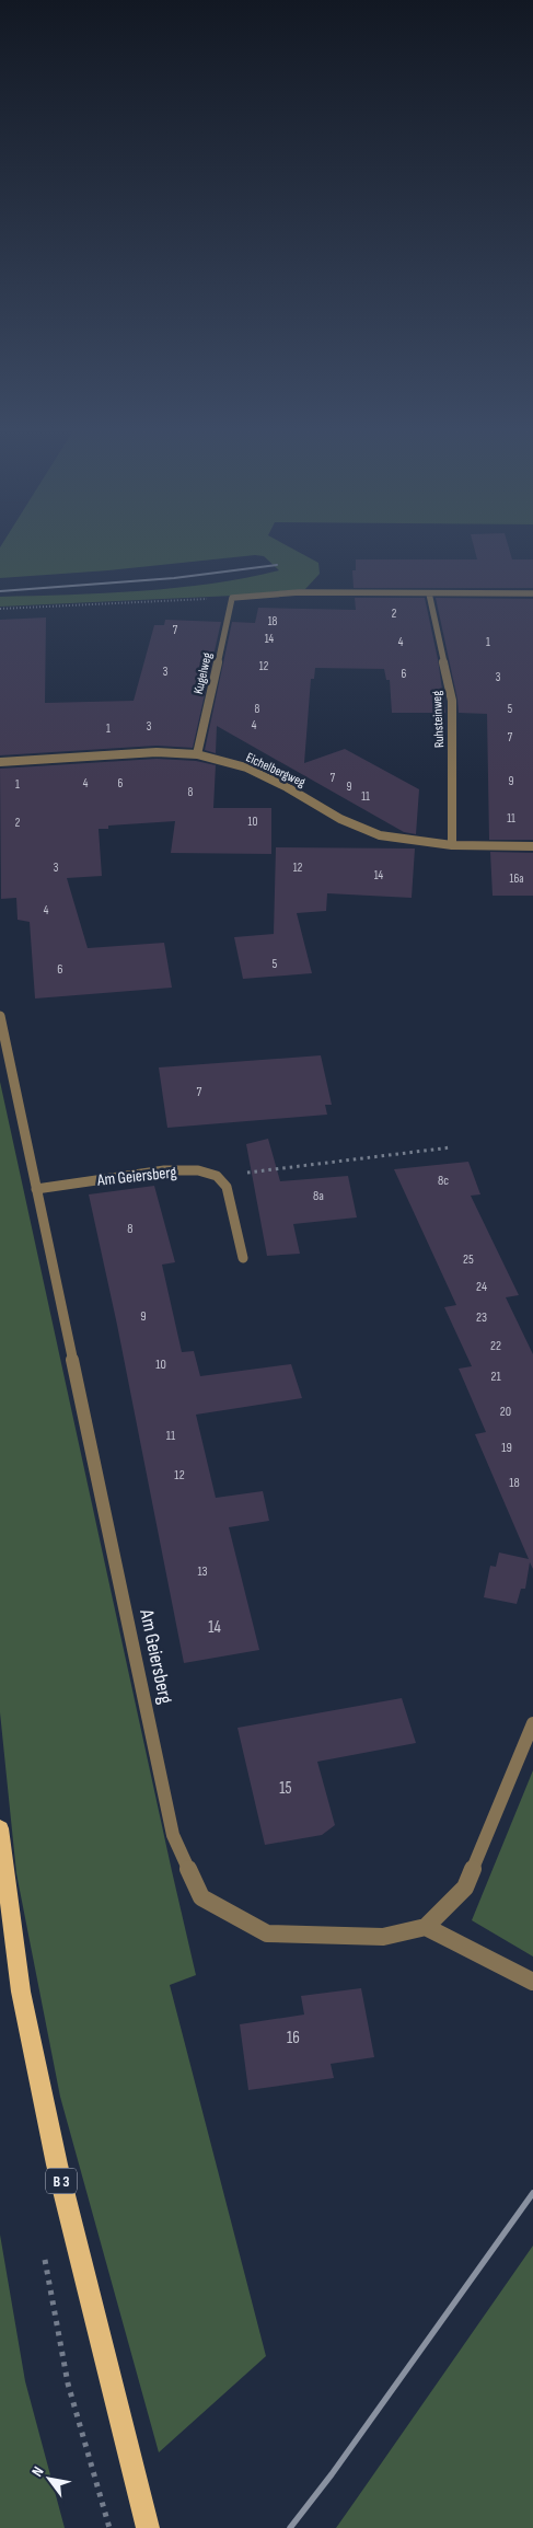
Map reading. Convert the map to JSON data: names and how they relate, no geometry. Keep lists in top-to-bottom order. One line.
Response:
{"streets":{"main road":["B 3"],"street":["Kugelweg","Ruhsteinweg","Eichelbergweg","Am Geiersberg"]},"crossings":[["Kugelweg","Eichelbergweg"],["Ruhsteinweg","Eichelbergweg"]],"house_numbers":["2","18","7","14","4","1","12","3","6","3","8","5","4","3","1","7","7","9","4","6","1","9","8","11","11","10","2","3","12","14","16a","4","5","6","7","8c","8a","8","25","24","9","23","22","10","21","20","11","19","12","18","13","14","15","16"],"north":"top left"}
